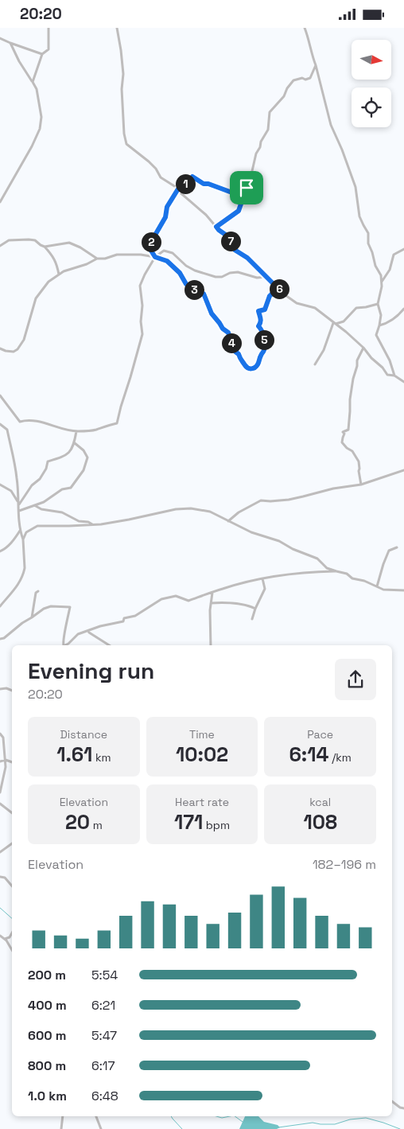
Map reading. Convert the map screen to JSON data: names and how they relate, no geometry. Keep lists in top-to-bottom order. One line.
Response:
{"north":"right","page":{"status":"20:20","pins":["1","7","2","6","3","5","4"],"heading":["Evening run","20:20"],"stats":[["Distance","1.61 km"],["Time","10:02"],["Pace","6:14 /km"],["Elevation","20 m"],["Heart rate","171 bpm"],["kcal","108"]],"chart":["Elevation","182–196 m"],"list":[{"name":"200 m","note":"5:54"},{"name":"400 m","note":"6:21"},{"name":"600 m","note":"5:47"},{"name":"800 m","note":"6:17"},{"name":"1.0 km","note":"6:48"}]}}
